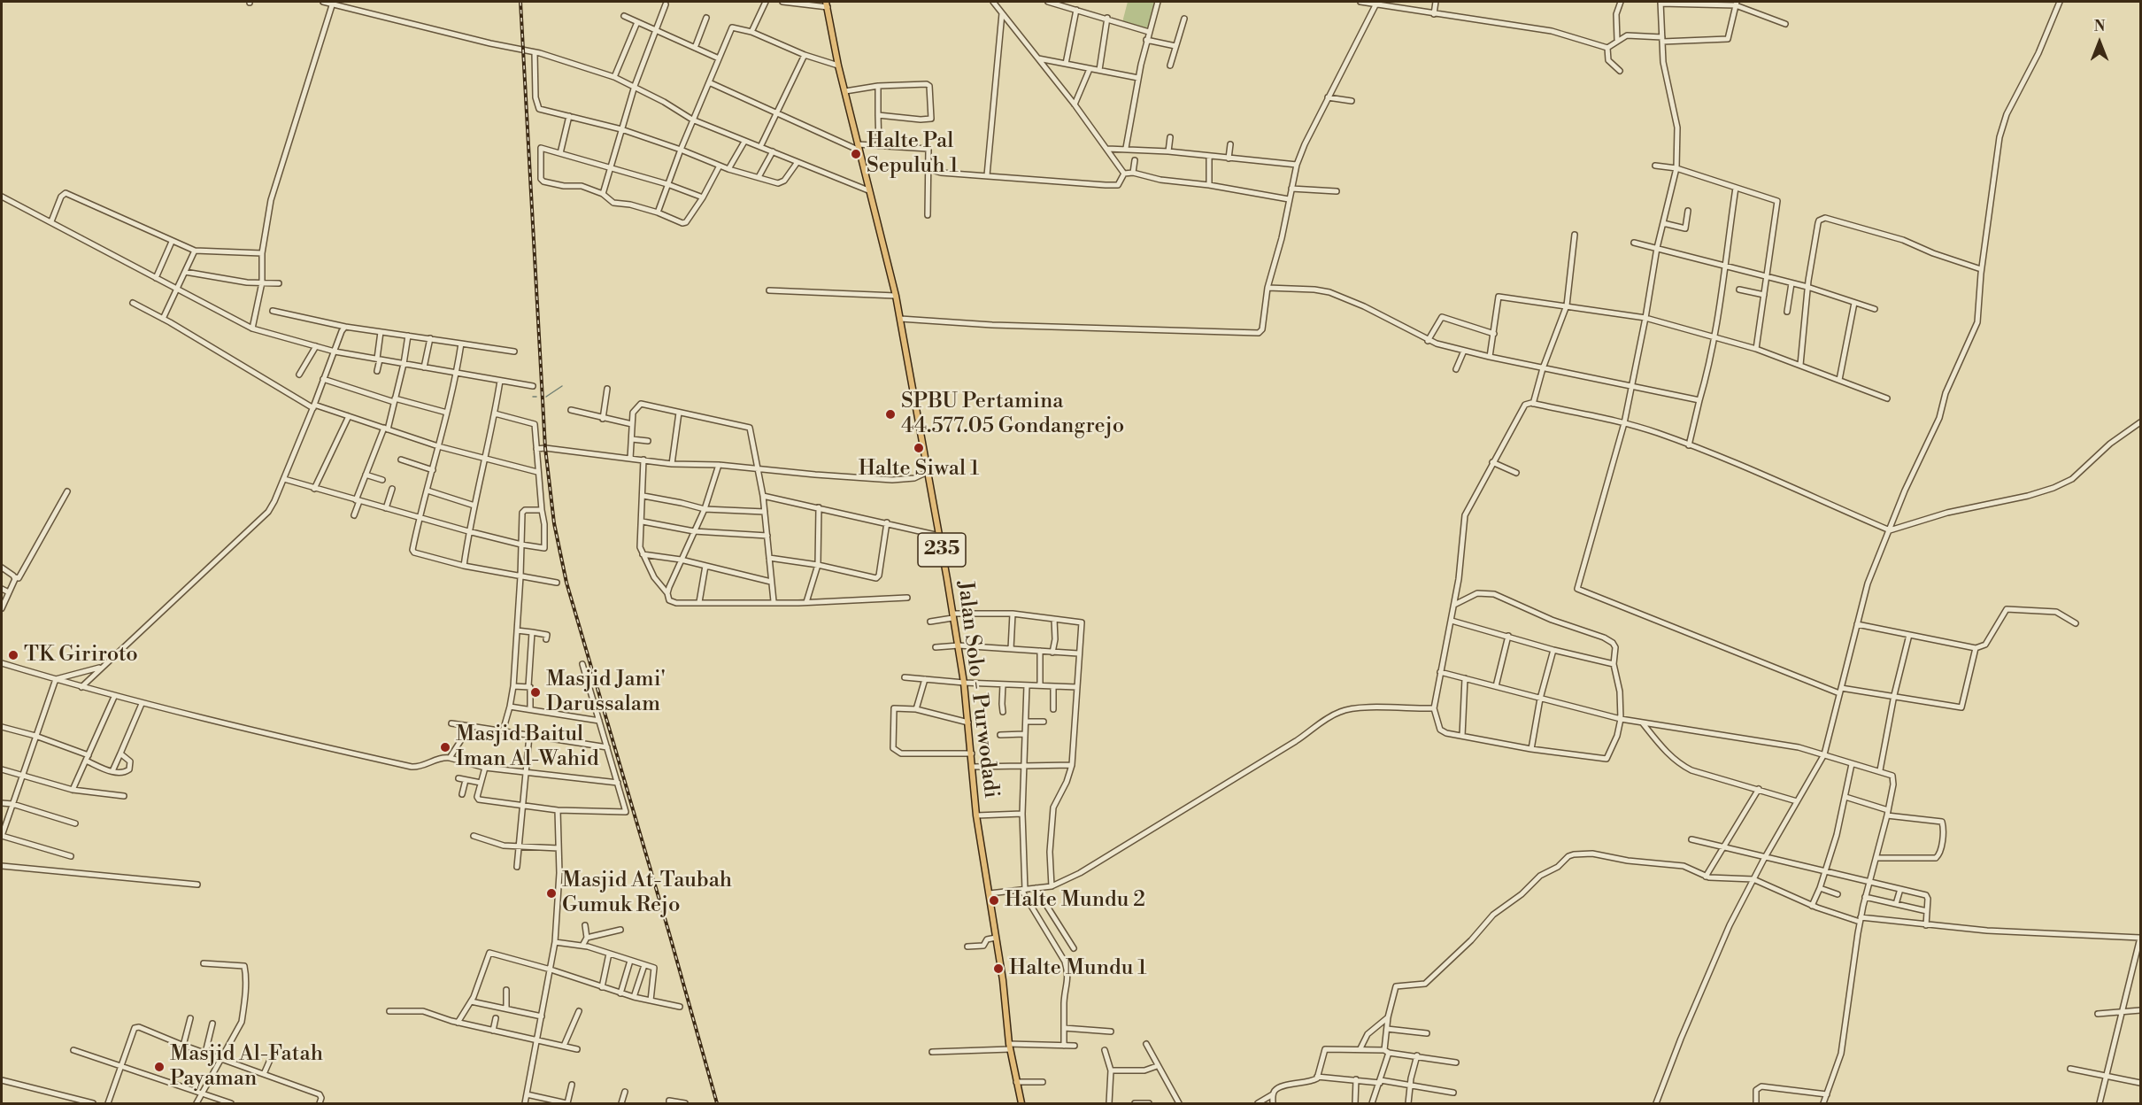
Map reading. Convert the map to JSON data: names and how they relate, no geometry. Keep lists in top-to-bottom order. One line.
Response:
{"streets":{"main road":["235","Jalan Solo - Purwodadi"]},"places":["Halte Pal Sepuluh 1","SPBU Pertamina 44.577.05 Gondangrejo","Halte Siwal 1","TK Giriroto","Masjid Jami' Darussalam","Masjid Baitul Iman Al-Wahid","Masjid At-Taubah Gumuk Rejo","Halte Mundu 2","Halte Mundu 1","Masjid Al-Fatah Payaman"],"north":"top"}
